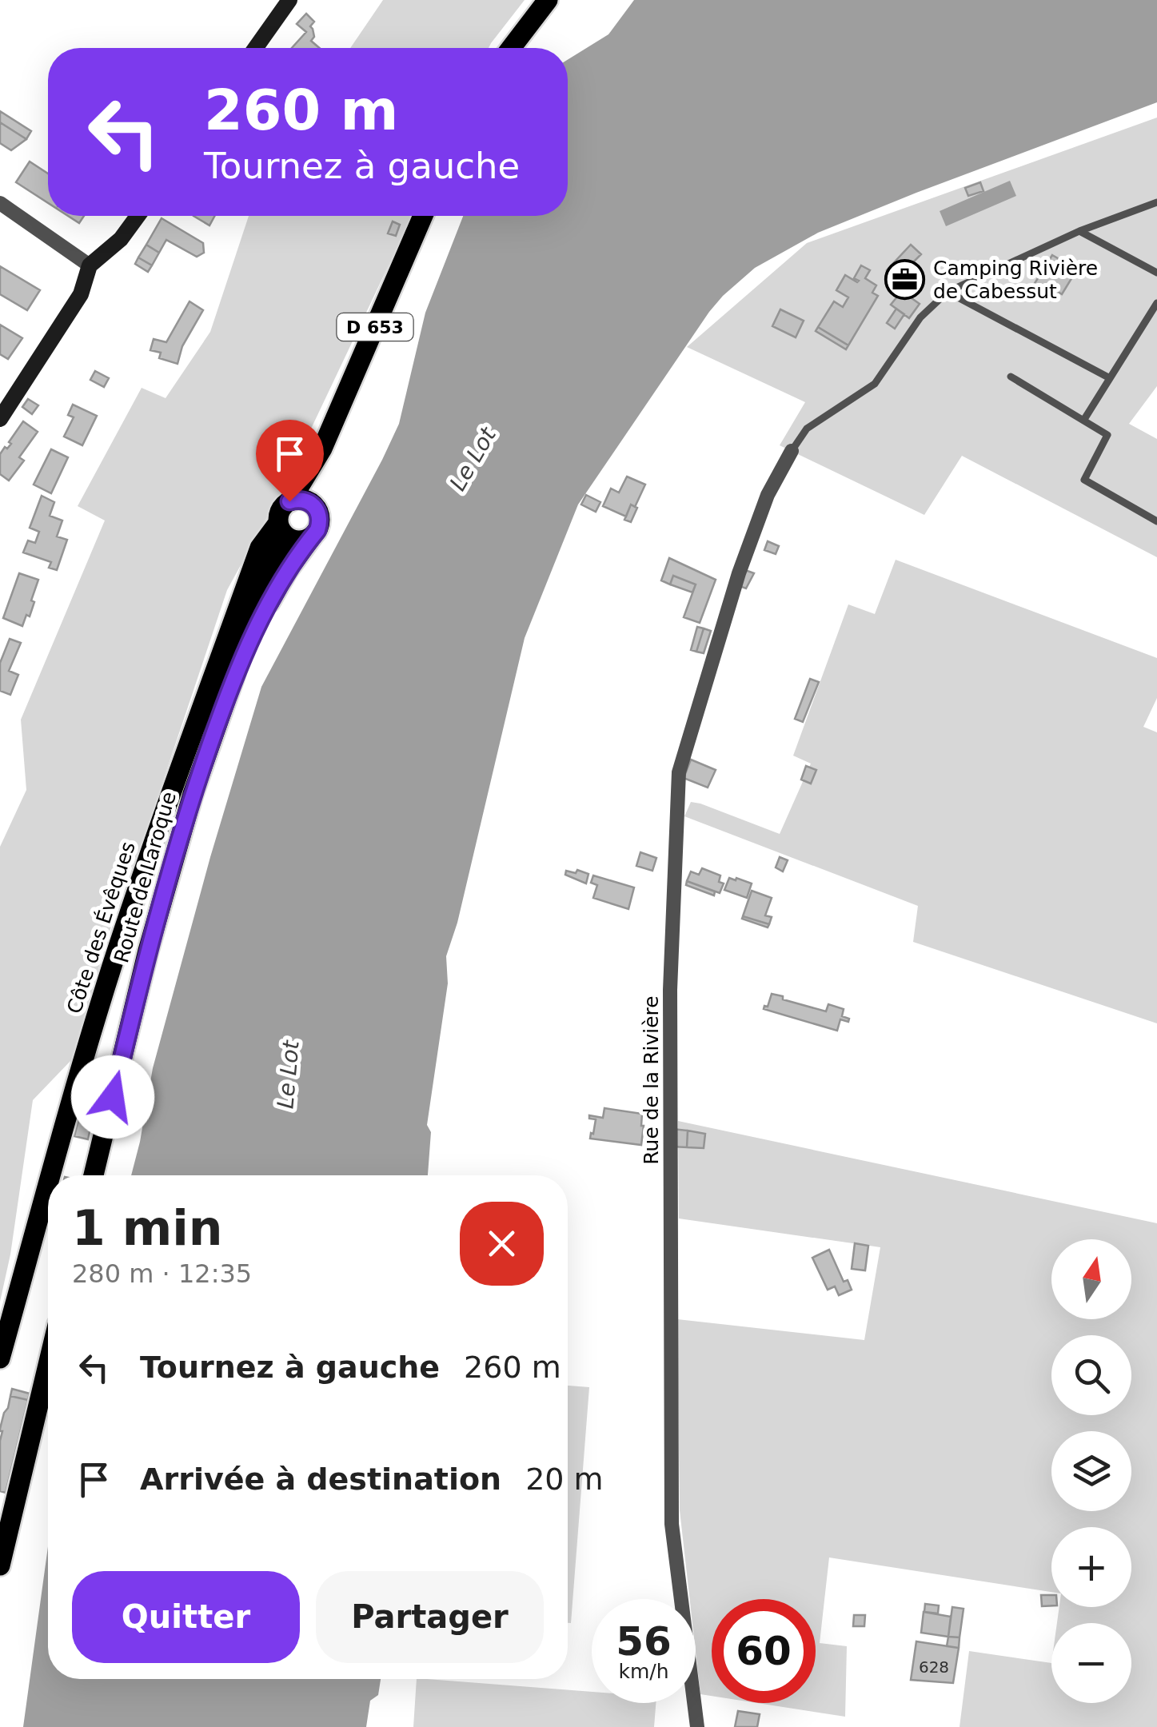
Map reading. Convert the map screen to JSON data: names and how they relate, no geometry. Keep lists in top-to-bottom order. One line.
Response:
{"streets":{"main road":["D 653","Route de Laroque","Côte des Évêques"],"street":["Rue de la Rivière"]},"crossings":[["D 653","Route de Laroque"],["D 653","Côte des Évêques"],["Route de Laroque","Côte des Évêques"]],"water":["Le Lot"],"places":{"office":["Camping Rivière de Cabessut"]},"house_numbers":["628"],"north":"top","page":{"turn":["260 m","Tournez à gauche"],"heading":["1 min","280 m · 12:35"],"map_buttons":["+","−"],"list":[{"name":"Tournez à gauche","value":"260 m"},{"name":"Arrivée à destination","value":"20 m"}],"buttons":["Quitter","Partager"],"speed":"56 km/h","limit":"60"}}
